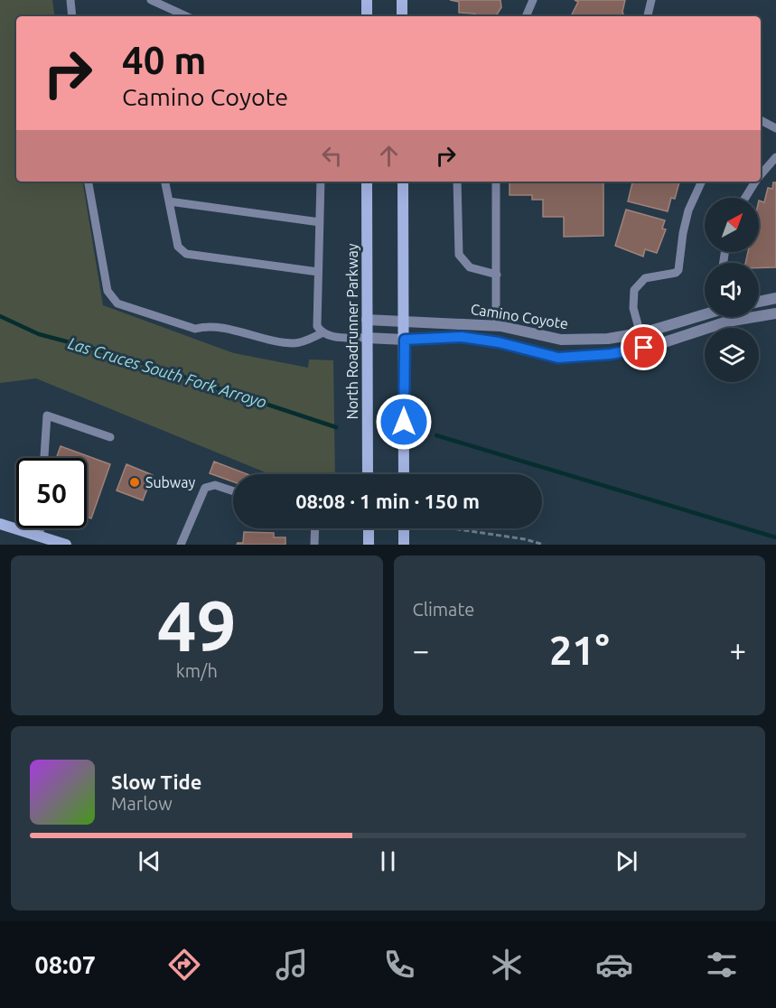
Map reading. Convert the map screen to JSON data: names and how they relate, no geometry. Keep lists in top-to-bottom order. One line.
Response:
{"streets":{"main road":["North Roadrunner Parkway"],"street":["Camino Coyote"]},"crossings":[["Camino Coyote","North Roadrunner Parkway"]],"water":["Las Cruces South Fork Arroyo"],"places":["Subway"],"north":"top right","page":{"turn":["40 m","Camino Coyote"],"limit":"50","trip":"08:08 · 1 min · 150 m","tile":[["49","km/h"],"Climate"],"heat":["−","21°","+"],"song":["Slow Tide","Marlow"],"tabs":"08:07"}}
